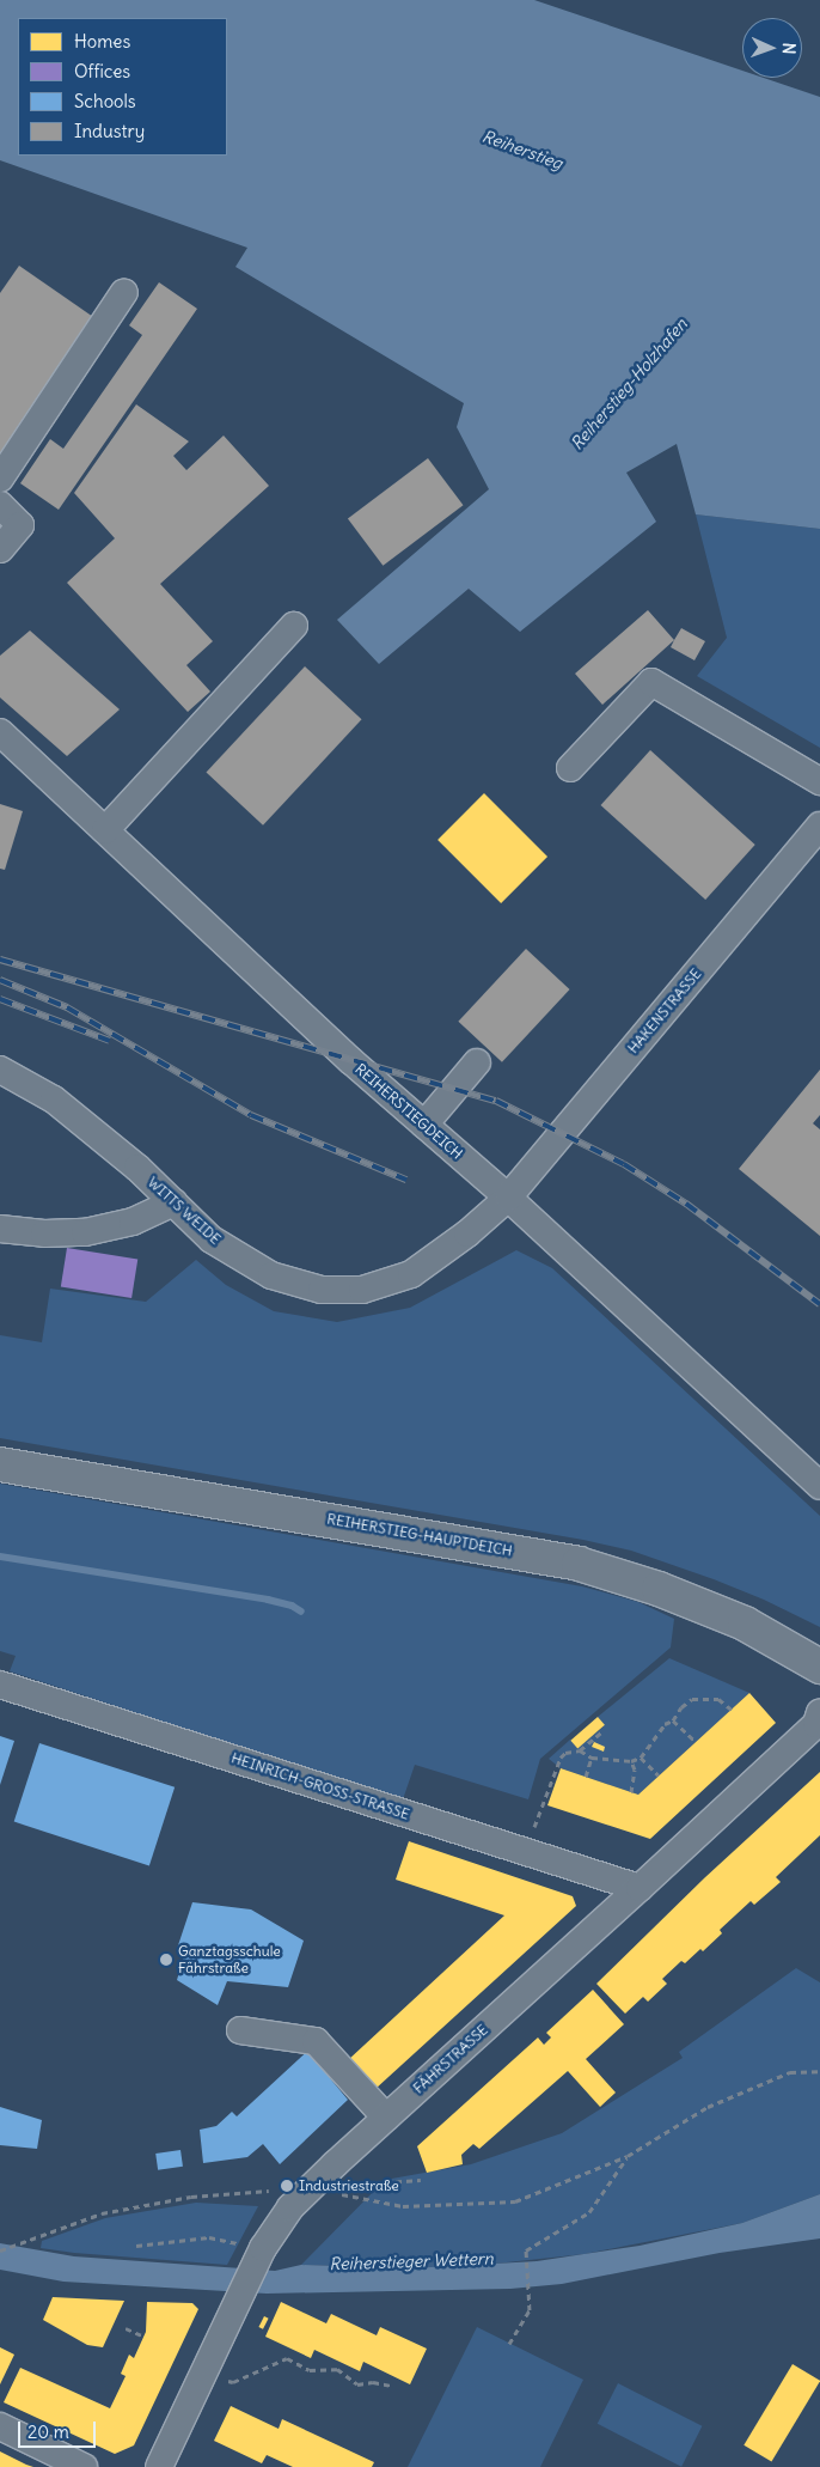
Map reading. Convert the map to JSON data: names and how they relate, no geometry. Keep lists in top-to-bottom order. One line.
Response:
{"streets":{"main road":["REIHERSTIEG-HAUPTDEICH"],"street":["HAKENSTRASSE","REIHERSTIEGDEICH","WITTS WEIDE","HEINRICH-GROSS-STRASSE","FÄHRSTRASSE"]},"crossings":[["HAKENSTRASSE","REIHERSTIEGDEICH"],["HAKENSTRASSE","WITTS WEIDE"],["REIHERSTIEGDEICH","WITTS WEIDE"],["HEINRICH-GROSS-STRASSE","FÄHRSTRASSE"]],"water":["Reiherstieg","Reiherstieg-Holzhafen","Reiherstieger Wettern"],"places":["Ganztagsschule Fährstraße","Industriestraße"],"legend":["Homes","Offices","Schools","Industry"],"scale_bar":"20 m","north":"right"}
